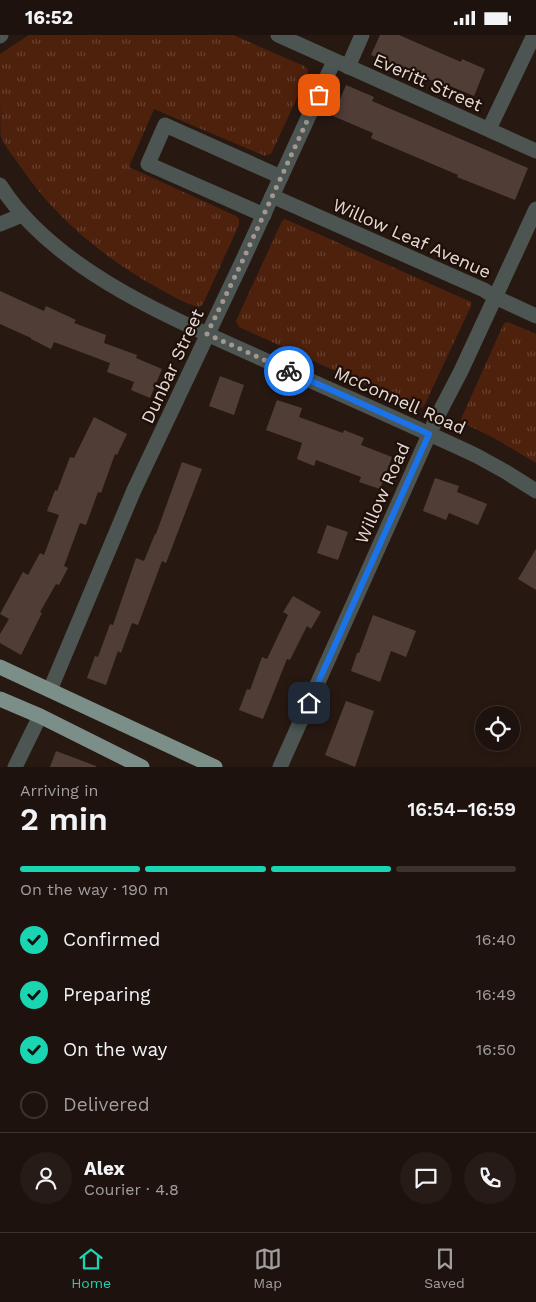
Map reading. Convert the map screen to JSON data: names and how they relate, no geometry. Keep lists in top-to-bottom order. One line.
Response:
{"streets":{"street":["Everitt Street","Willow Leaf Avenue","Dunbar Street","McConnell Road","Willow Road"]},"crossings":[["Everitt Street","Dunbar Street"],["Willow Leaf Avenue","Dunbar Street"],["Willow Leaf Avenue","Willow Road"],["Dunbar Street","McConnell Road"],["McConnell Road","Willow Road"]],"page":{"status":"16:52","heading":["2 min","Arriving in","16:54–16:59"],"panel":["Alex","Courier · 4.8"],"bar":"On the way · 190 m","list":[["Confirmed","16:40"],["Preparing","16:49"],["On the way","16:50"],"Delivered"],"tabs":["Home","Map","Saved"]}}
